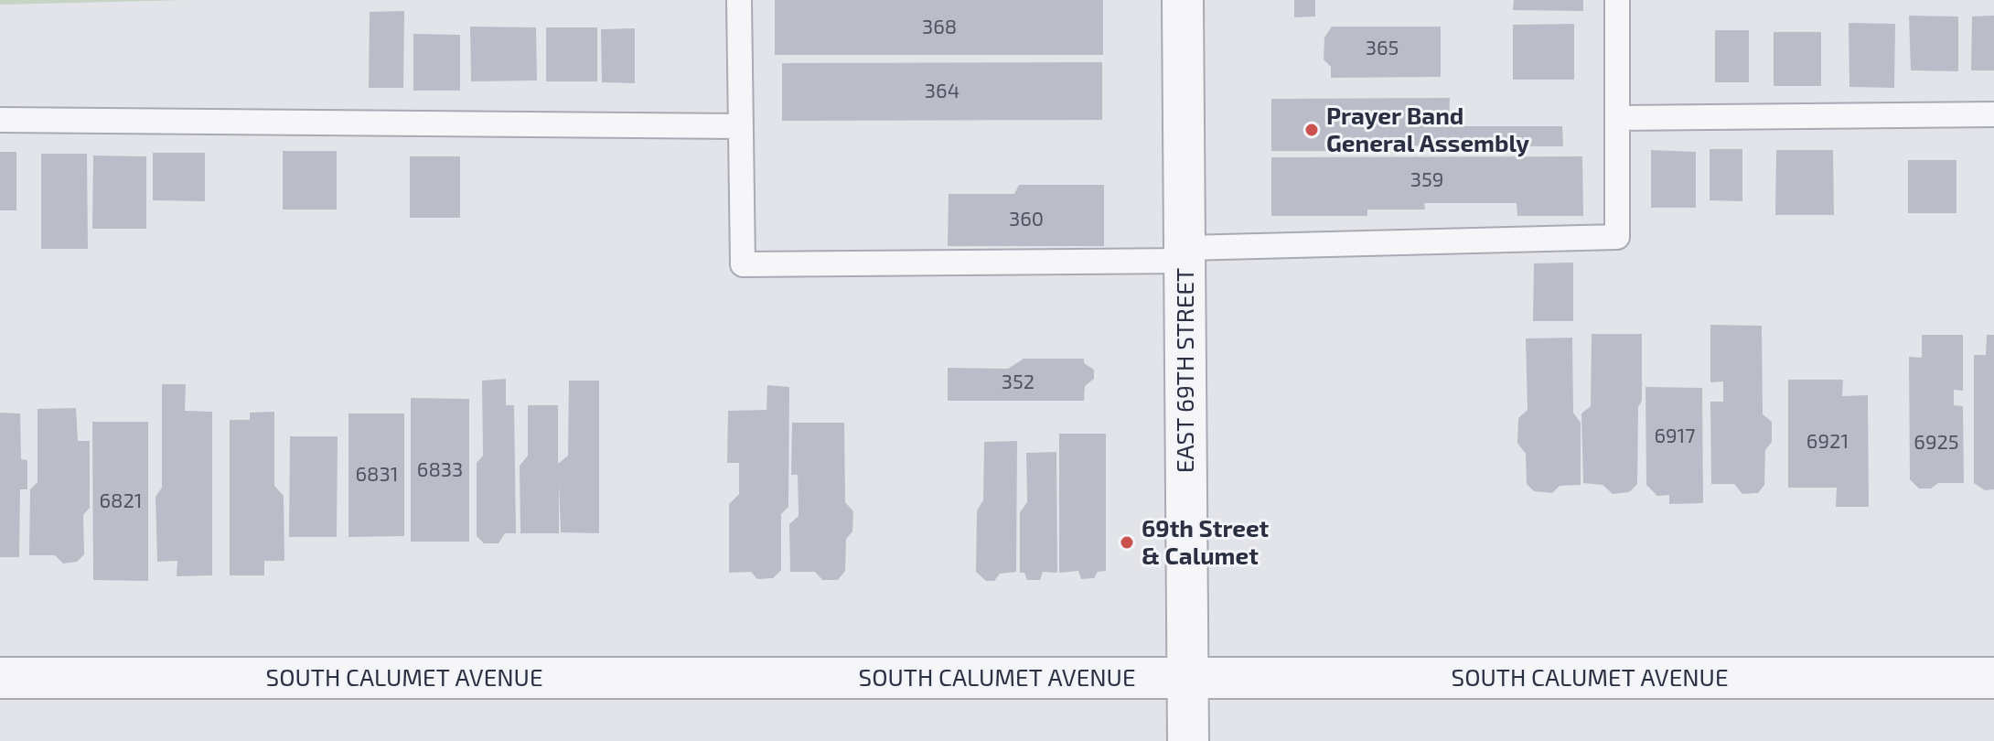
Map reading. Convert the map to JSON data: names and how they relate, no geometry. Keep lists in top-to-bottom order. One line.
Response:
{"streets":{"street":["EAST 69TH STREET","SOUTH CALUMET AVENUE"]},"crossings":[["EAST 69TH STREET","SOUTH CALUMET AVENUE"]],"places":["Prayer Band General Assembly","69th Street & Calumet"],"house_numbers":["368","365","364","359","360","352","6917","6921","6925","6833","6831","6821"]}
